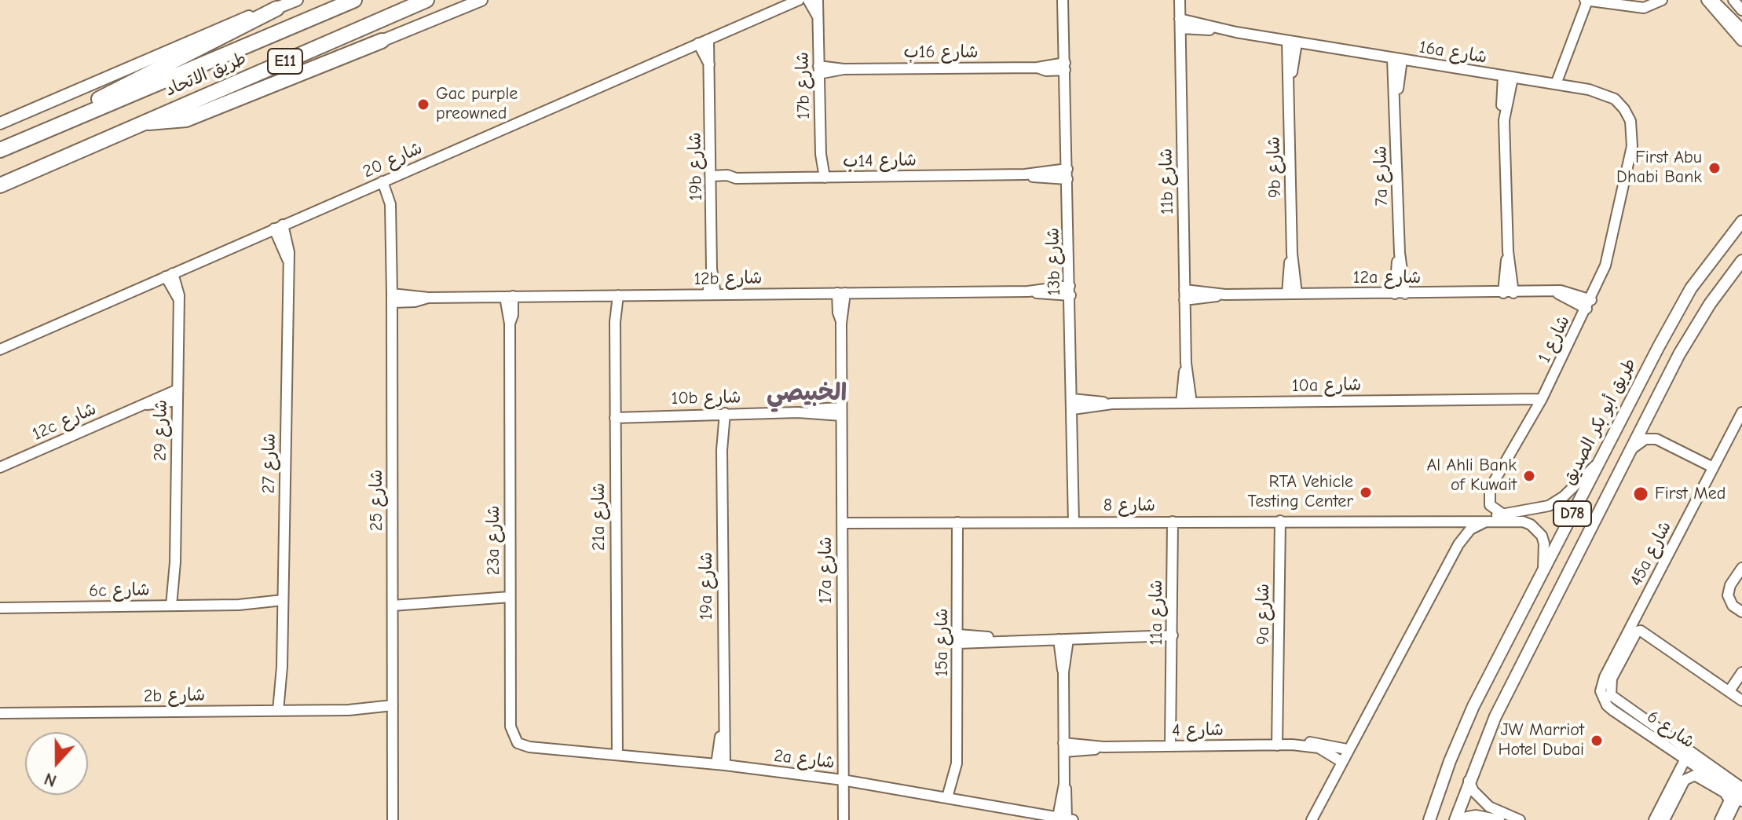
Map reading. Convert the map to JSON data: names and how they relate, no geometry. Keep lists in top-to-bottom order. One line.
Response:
{"streets":{"highway":["E11","طريق الاتحاد"],"main road":["طريق أبو بكر الصديق","D78"],"street":["شارع 16ب","16a شارع","17b شارع","شارع 20","شارع 14ب","19b شارع","9b شارع","7a شارع","11b شارع","13b شارع","12a شارع","12b شارع","شارع 1","10a شارع","10b شارع","12c شارع","شارع 29","شارع 27","شارع 25","شارع 8","21a شارع","23a شارع","45a شارع","17a شارع","19a شارع","6c شارع","11a شارع","9a شارع","15a شارع","2b شارع","شارع 6","شارع 4","2a شارع"]},"crossings":[["شارع 16ب","17b شارع"],["شارع 16ب","13b شارع"],["16a شارع","9b شارع"],["16a شارع","7a شارع"],["16a شارع","11b شارع"],["16a شارع","شارع 1"],["17b شارع","شارع 14ب"],["شارع 20","19b شارع"],["شارع 20","شارع 29"],["شارع 20","شارع 27"],["شارع 20","شارع 25"],["شارع 14ب","19b شارع"],["شارع 14ب","13b شارع"],["19b شارع","12b شارع"],["9b شارع","12a شارع"],["7a شارع","12a شارع"],["11b شارع","12a شارع"],["11b شارع","10a شارع"],["13b شارع","12b شارع"],["13b شارع","10a شارع"],["13b شارع","شارع 8"],["12a شارع","شارع 1"],["12b شارع","شارع 25"],["12b شارع","21a شارع"],["12b شارع","23a شارع"],["12b شارع","17a شارع"],["شارع 1","10a شارع"],["شارع 1","شارع 8"],["10b شارع","21a شارع"],["10b شارع","17a شارع"],["10b شارع","19a شارع"],["12c شارع","شارع 29"],["طريق أبو بكر الصديق","شارع 8"],["شارع 29","6c شارع"],["شارع 27","6c شارع"],["شارع 27","2b شارع"],["شارع 25","2b شارع"],["شارع 8","17a شارع"],["شارع 8","11a شارع"],["شارع 8","9a شارع"],["شارع 8","15a شارع"],["21a شارع","2a شارع"],["23a شارع","2a شارع"],["45a شارع","شارع 6"],["17a شارع","2a شارع"],["19a شارع","2a شارع"],["11a شارع","شارع 4"],["9a شارع","شارع 4"],["15a شارع","2a شارع"]],"districts":["الخبيصي"],"places":["Gac purple preowned","First Abu Dhabi Bank","Al Ahli Bank of Kuwait","RTA Vehicle Testing Center","First Med","JW Marriot Hotel Dubai"],"north":"bottom"}
